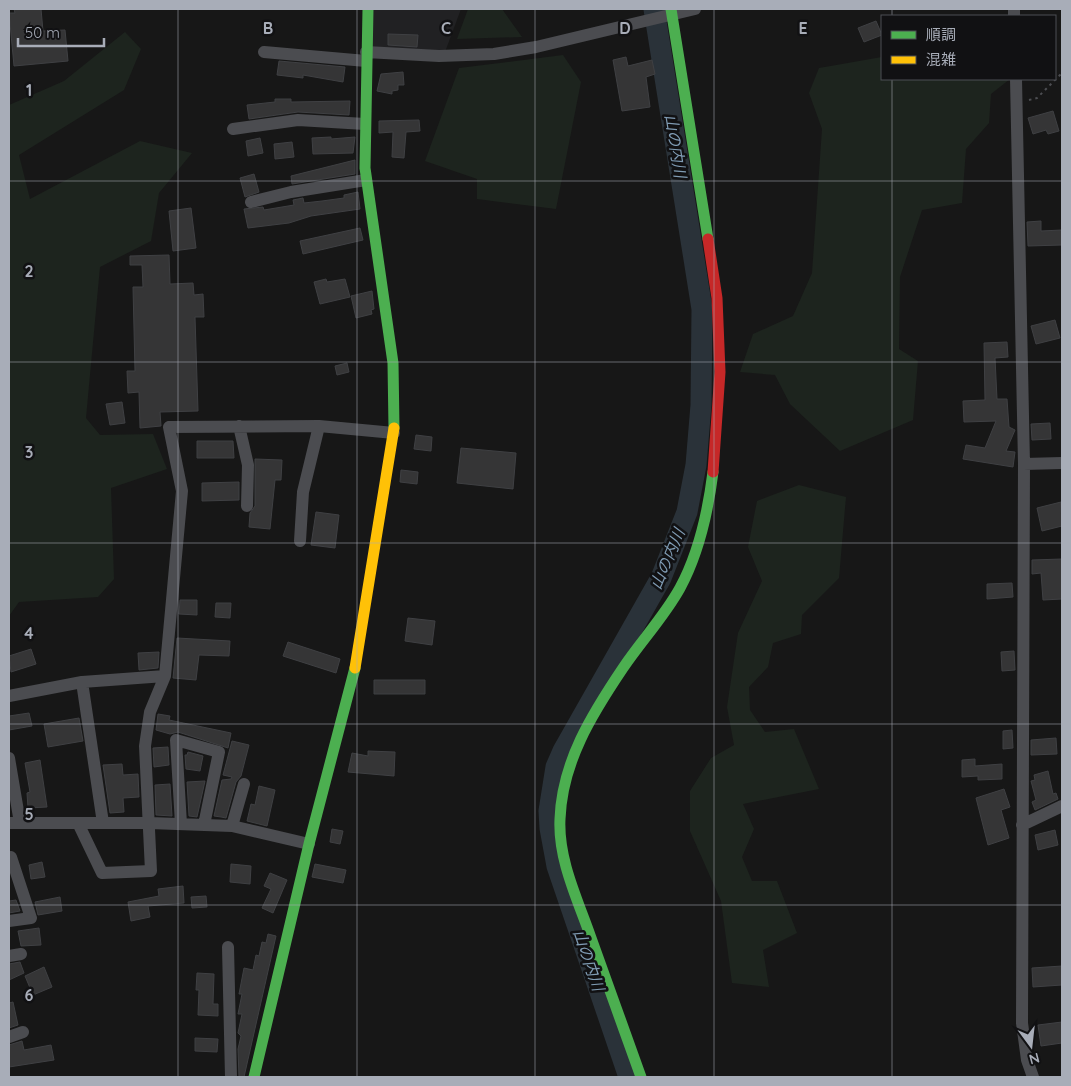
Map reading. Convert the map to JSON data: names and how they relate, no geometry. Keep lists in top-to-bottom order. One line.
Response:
{"water":["山の内川"],"legend":["順調","混雑"],"scale_bar":"50 m","north":"bottom","grid":{"columns":["B","C","D","E"],"rows":["1","2","3","4","5","6"]}}
